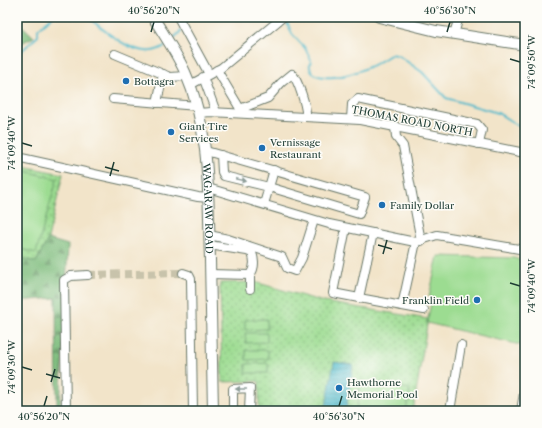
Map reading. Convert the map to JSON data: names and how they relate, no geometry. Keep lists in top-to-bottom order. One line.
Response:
{"streets":{"main road":["WAGARAW ROAD"],"street":["THOMAS ROAD NORTH"]},"crossings":[["THOMAS ROAD NORTH","WAGARAW ROAD"]],"places":["Bottagra","Giant Tire Services","Vernissage Restaurant","Family Dollar","Franklin Field","Hawthorne Memorial Pool"],"coordinates":["40°56'20\"N","40°56'30\"N","74°09'50\"W","74°09'40\"W","74°09'30\"W"]}
